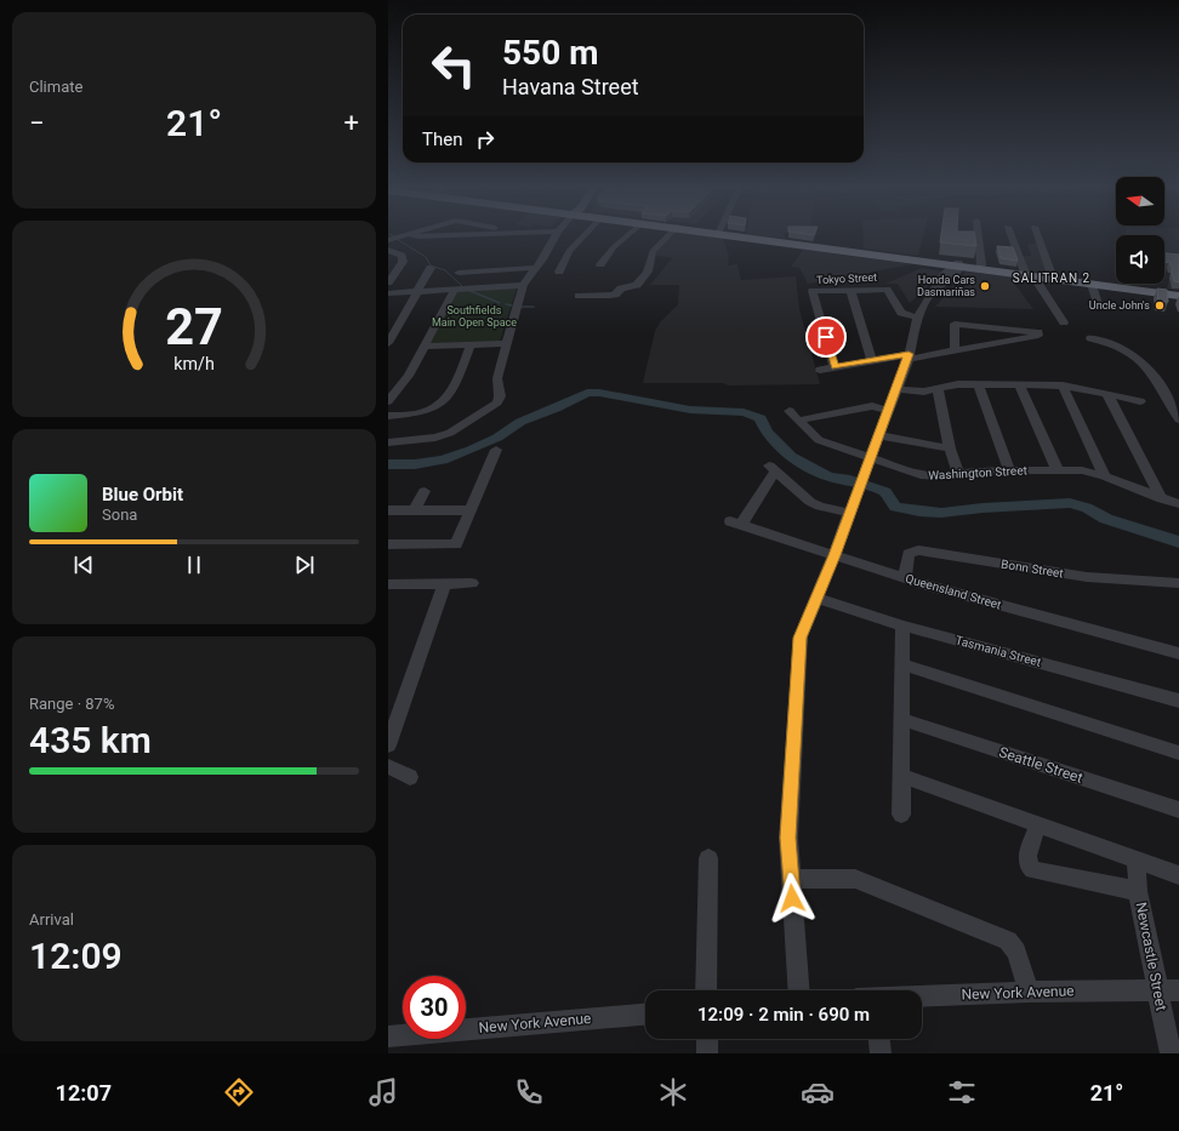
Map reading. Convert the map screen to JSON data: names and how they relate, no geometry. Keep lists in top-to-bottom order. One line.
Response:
{"streets":{"street":["Tokyo Street","Washington Street","Bonn Street","Queensland Street","Tasmania Street","Seattle Street","Newcastle Street","New York Avenue"]},"crossings":[["Bonn Street","Queensland Street"],["Newcastle Street","New York Avenue"]],"districts":["SALITRAN 2"],"parks":["Southfields Main Open Space"],"places":["Honda Cars Dasmariñas","Uncle John's"],"north":"left","page":{"tile":["Climate",["Range · 87%","435 km"],["Arrival","12:09"]],"turn":["550 m","Havana Street"],"heat":["−","21°","+"],"then":"Then","song":["Blue Orbit","Sona"],"limit":"30","trip":"12:09 · 2 min · 690 m","tabs":["12:07","21°"],"gauge":["27","km/h"]}}
